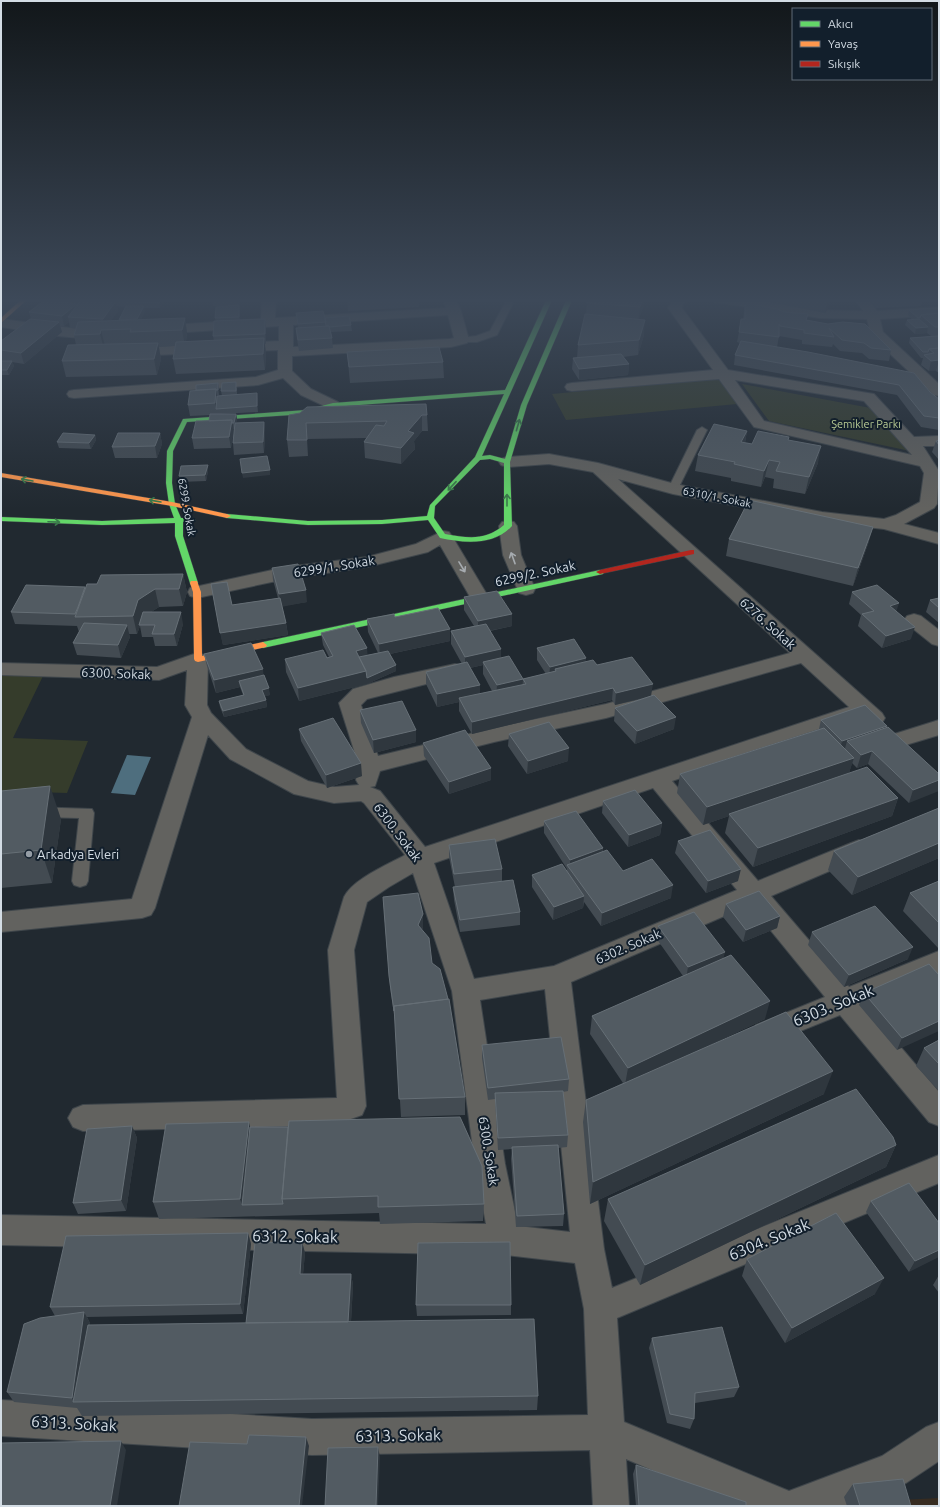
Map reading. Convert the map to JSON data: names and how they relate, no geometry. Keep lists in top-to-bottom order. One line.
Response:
{"streets":{"main road":["6299. Sokak","6299/2. Sokak"],"street":["6310/1. Sokak","6299/1. Sokak","6276. Sokak","6300. Sokak","6302. Sokak","6303. Sokak","6312. Sokak","6304. Sokak","6313. Sokak"]},"crossings":[["6310/1. Sokak","6299/1. Sokak"],["6310/1. Sokak","6276. Sokak"],["6299. Sokak","6299/1. Sokak"],["6299. Sokak","6299/2. Sokak"],["6299. Sokak","6300. Sokak"],["6299/2. Sokak","6276. Sokak"],["6299/2. Sokak","6300. Sokak"],["6300. Sokak","6302. Sokak"],["6300. Sokak","6312. Sokak"]],"parks":["Şemikler Parkı"],"places":["Arkadya Evleri"],"legend":["Akıcı","Yavaş","Sıkışık"]}
